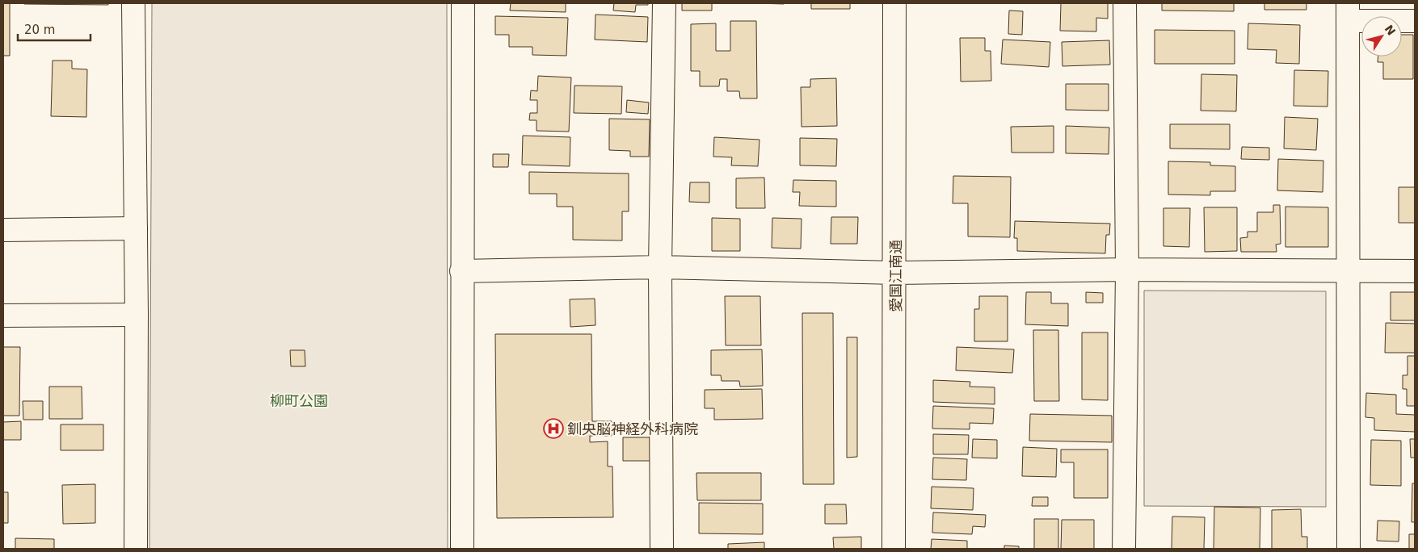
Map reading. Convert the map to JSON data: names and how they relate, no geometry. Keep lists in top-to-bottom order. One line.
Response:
{"streets":{"street":["愛国江南通"]},"parks":["柳町公園"],"places":{"hospital":["釧央脳神経外科病院"]},"scale_bar":"20 m","north":"top right"}
